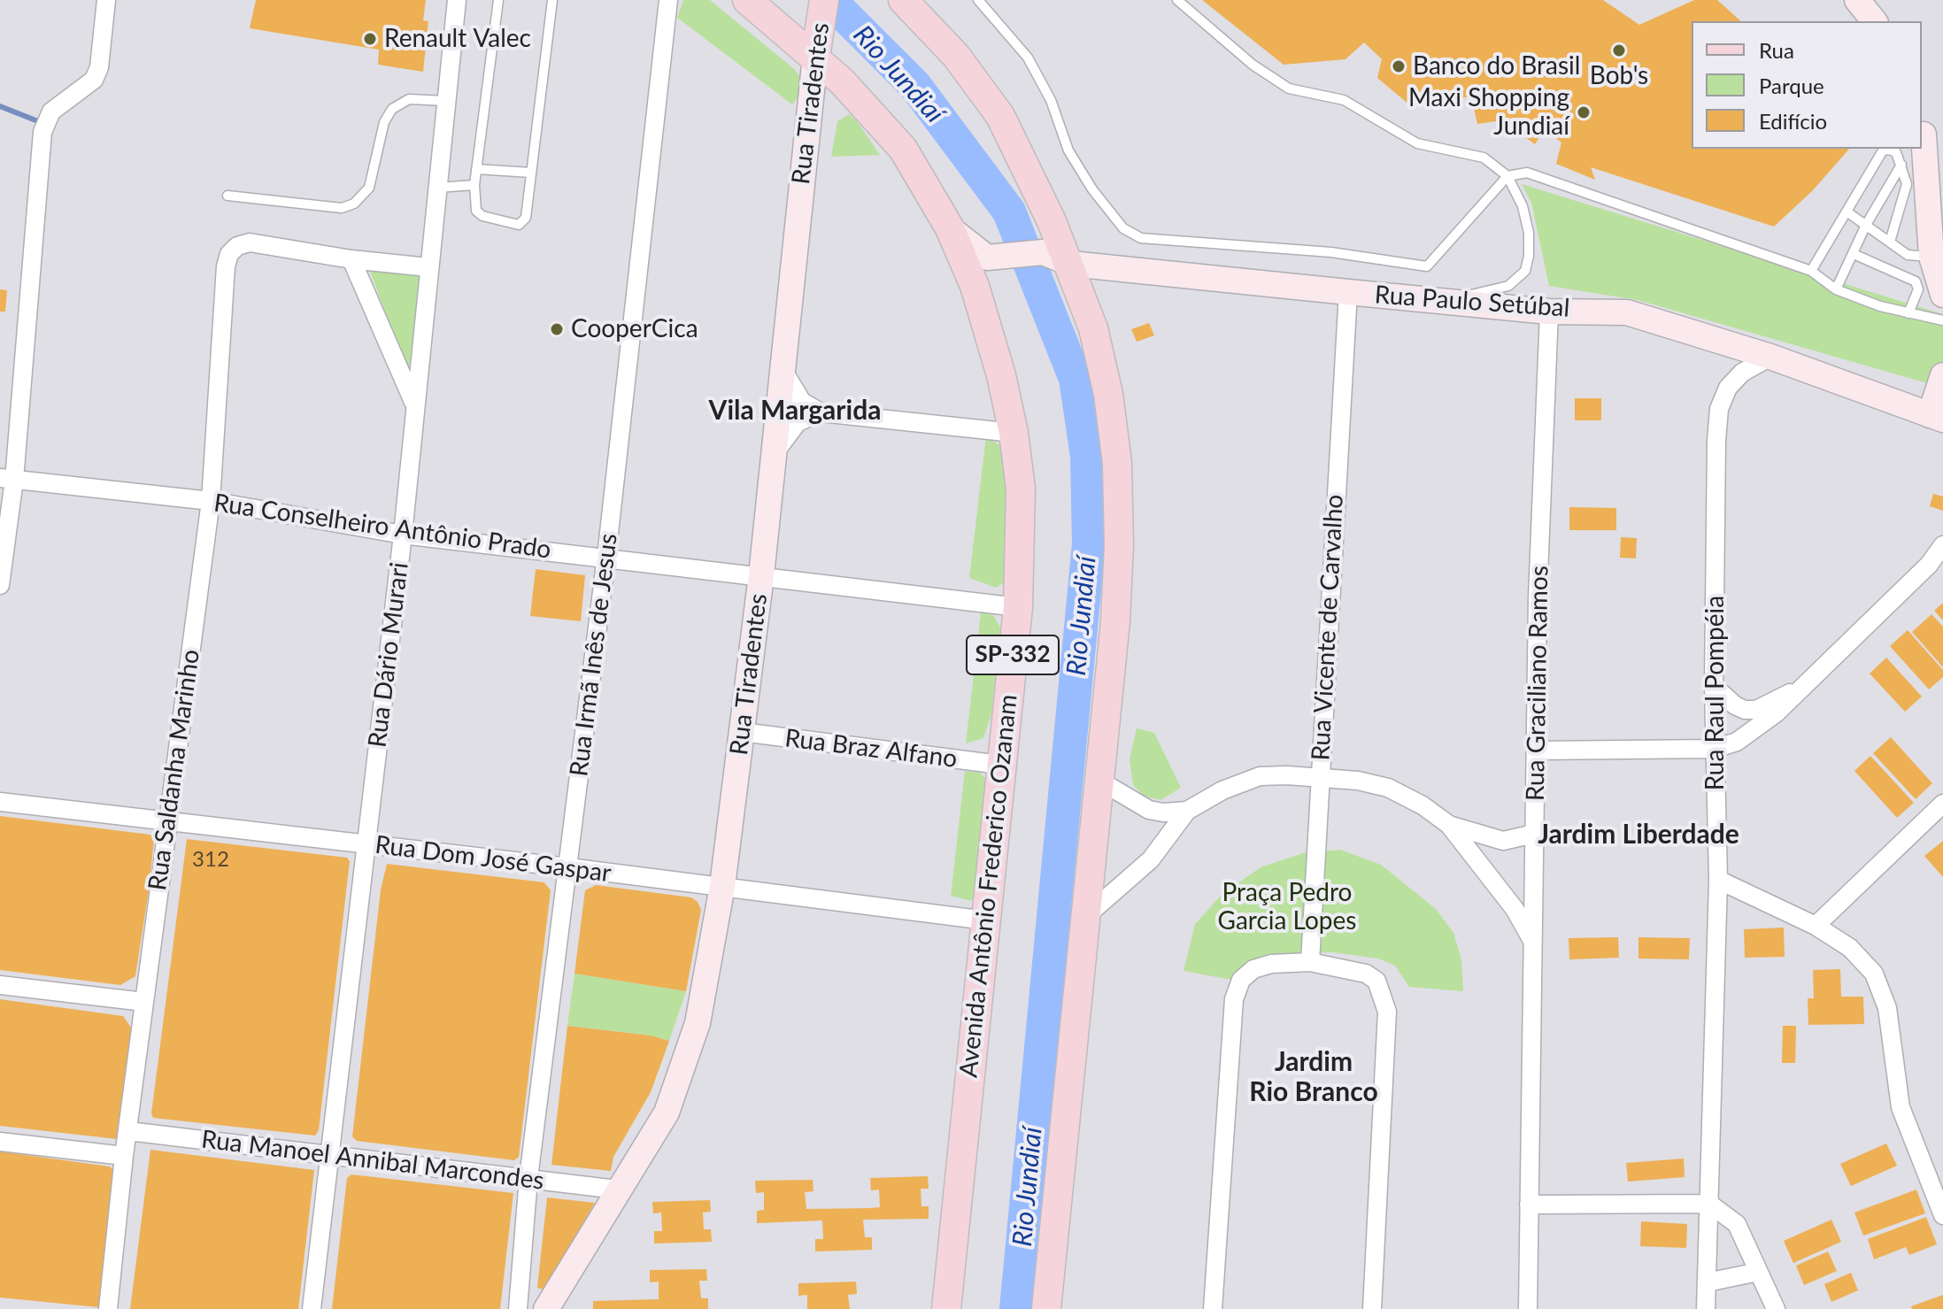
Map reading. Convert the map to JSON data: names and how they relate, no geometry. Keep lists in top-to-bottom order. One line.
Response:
{"streets":{"main road":["Rua Tiradentes","SP-332","Avenida Antônio Frederico Ozanam"],"street":["Rua Paulo Setúbal","Rua Conselheiro Antônio Prado","Rua Vicente de Carvalho","Rua Dário Murari","Rua Irmã Inês de Jesus","Rua Graciliano Ramos","Rua Raul Pompéia","Rua Braz Alfano","Rua Saldanha Marinho","Rua Dom José Gaspar","Rua Manoel Annibal Marcondes"]},"crossings":[["Rua Tiradentes","Rua Conselheiro Antônio Prado"],["Rua Tiradentes","Rua Braz Alfano"],["Rua Tiradentes","Rua Dom José Gaspar"],["Rua Tiradentes","Avenida Antônio Frederico Ozanam"],["Rua Tiradentes","Rua Manoel Annibal Marcondes"],["Rua Paulo Setúbal","Rua Vicente de Carvalho"],["Rua Paulo Setúbal","Rua Graciliano Ramos"],["Rua Paulo Setúbal","Rua Raul Pompéia"],["Rua Paulo Setúbal","Avenida Antônio Frederico Ozanam"],["Rua Conselheiro Antônio Prado","Rua Dário Murari"],["Rua Conselheiro Antônio Prado","Rua Irmã Inês de Jesus"],["Rua Conselheiro Antônio Prado","Rua Saldanha Marinho"],["Rua Conselheiro Antônio Prado","Avenida Antônio Frederico Ozanam"],["Rua Dário Murari","Rua Dom José Gaspar"],["Rua Dário Murari","Rua Manoel Annibal Marcondes"],["Rua Irmã Inês de Jesus","Rua Dom José Gaspar"],["Rua Irmã Inês de Jesus","Rua Manoel Annibal Marcondes"],["Rua Braz Alfano","Avenida Antônio Frederico Ozanam"],["Rua Saldanha Marinho","Rua Dom José Gaspar"],["Rua Saldanha Marinho","Rua Manoel Annibal Marcondes"],["Rua Dom José Gaspar","Avenida Antônio Frederico Ozanam"]],"districts":["Vila Margarida","Jardim Liberdade","Jardim Rio Branco"],"water":["Rio Jundiaí"],"parks":["Praça Pedro Garcia Lopes"],"places":["Renault Valec","Bob's","Banco do Brasil","Maxi Shopping Jundiaí","CooperCica"],"house_numbers":["312"],"legend":["Rua","Parque","Edifício"]}
